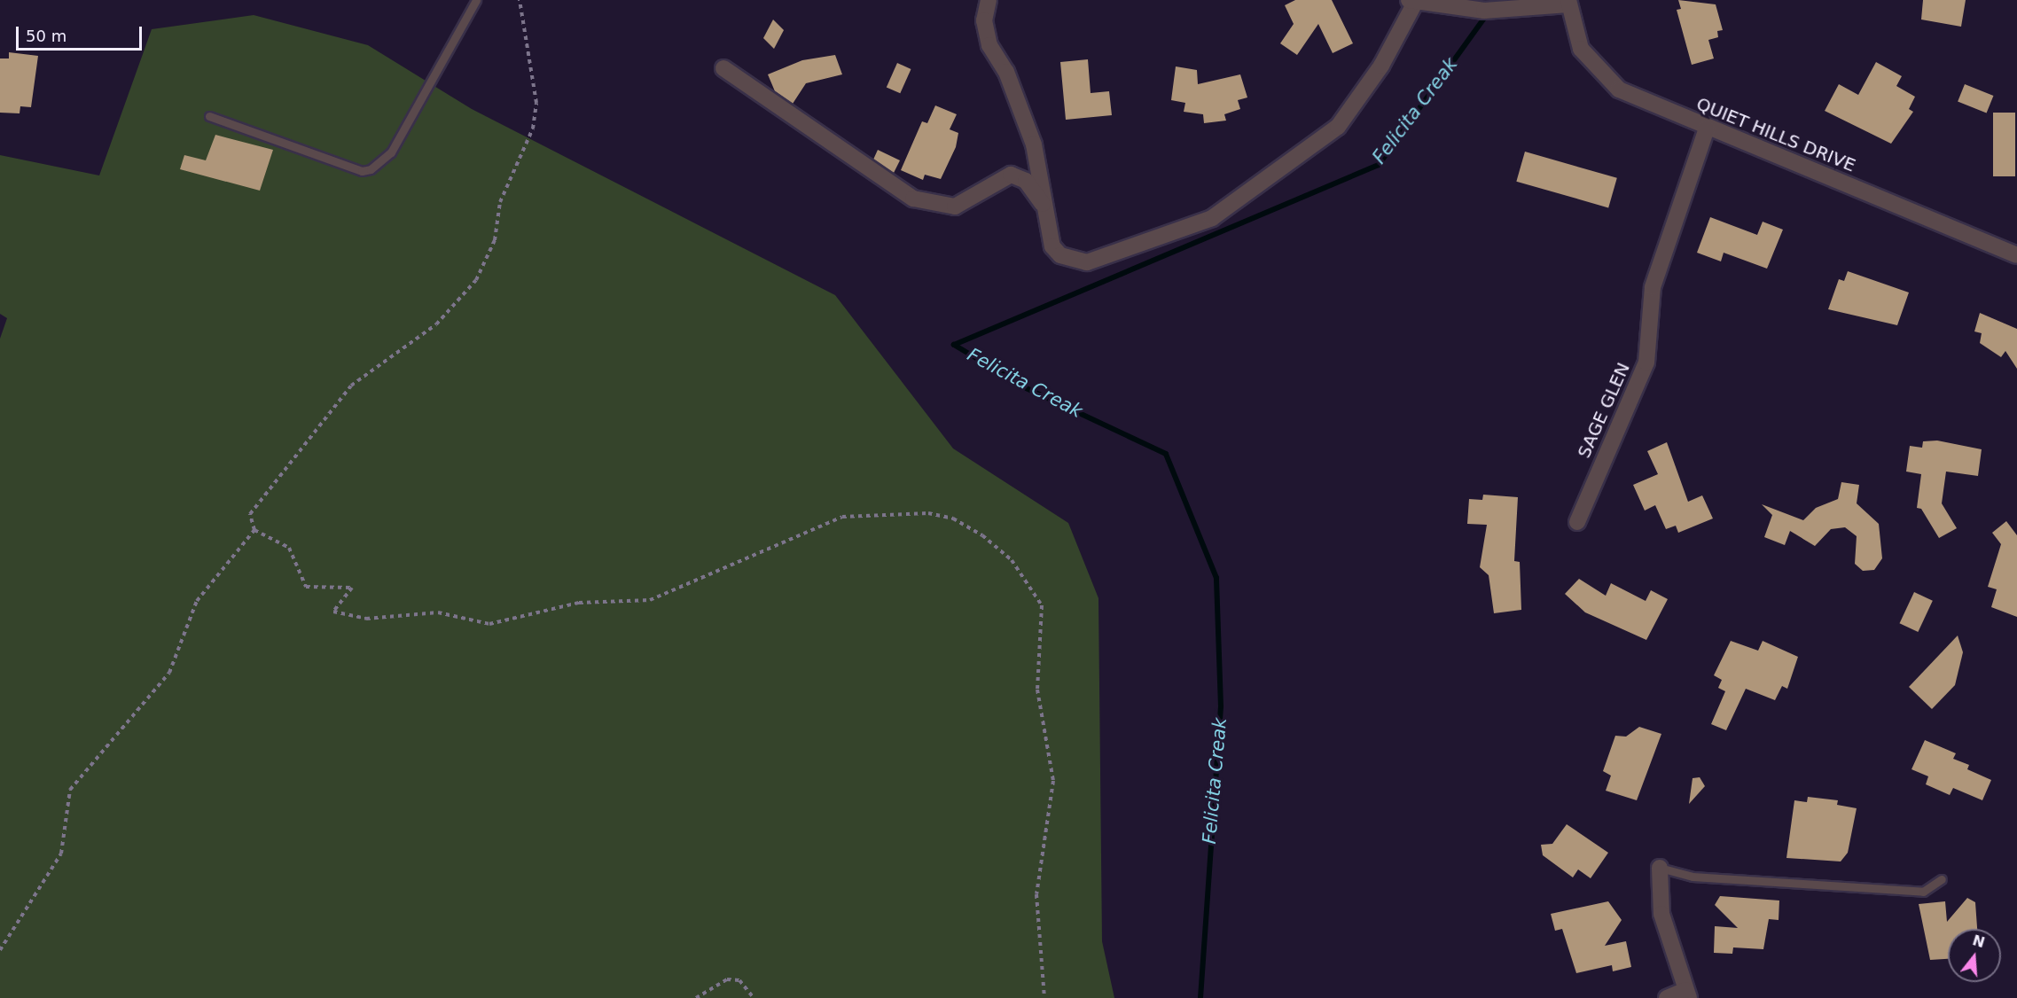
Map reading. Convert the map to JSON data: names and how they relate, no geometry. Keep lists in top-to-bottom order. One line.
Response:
{"streets":{"street":["QUIET HILLS DRIVE","SAGE GLEN"]},"crossings":[["QUIET HILLS DRIVE","SAGE GLEN"]],"water":["Felicita Creak"],"scale_bar":"50 m","north":"top"}
